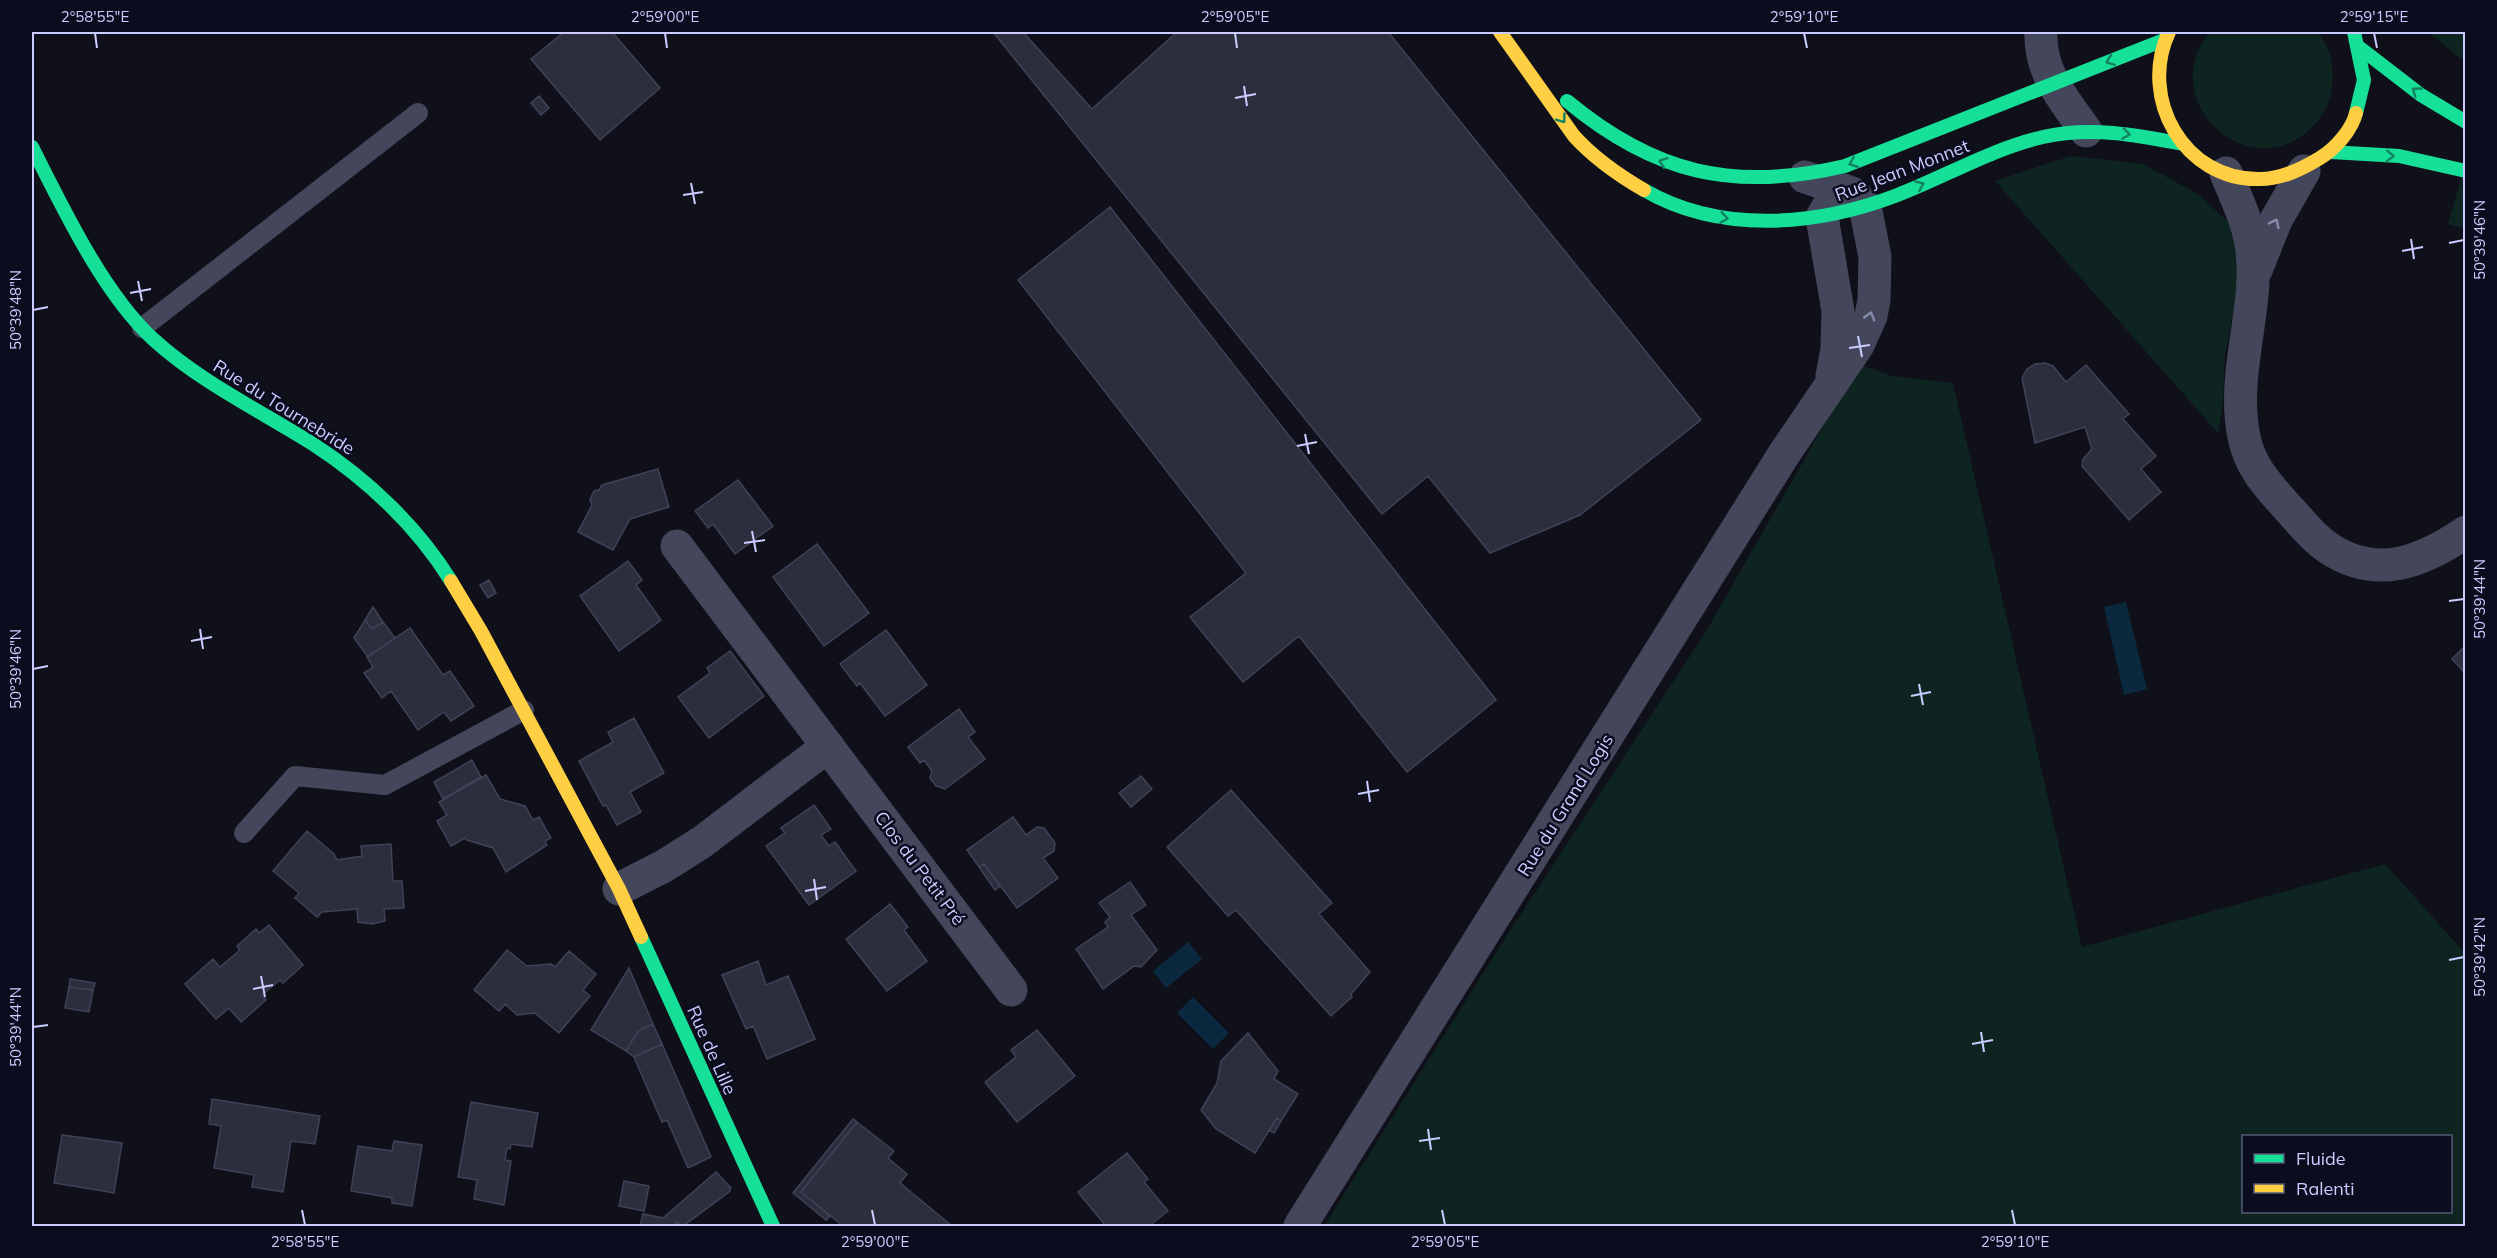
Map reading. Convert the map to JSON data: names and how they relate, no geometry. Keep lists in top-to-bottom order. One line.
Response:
{"streets":{"street":["Rue Jean Monnet","Rue du Tournebride","Rue du Grand Logis","Clos du Petit Pré","Rue de Lille"]},"crossings":[["Rue Jean Monnet","Rue du Grand Logis"],["Rue du Tournebride","Rue de Lille"]],"legend":["Fluide","Ralenti"],"coordinates":["2°58'55\"E","2°59'00\"E","2°59'05\"E","2°59'10\"E","2°59'15\"E","50°39'46\"N","50°39'48\"N","50°39'44\"N","50°39'42\"N"]}
